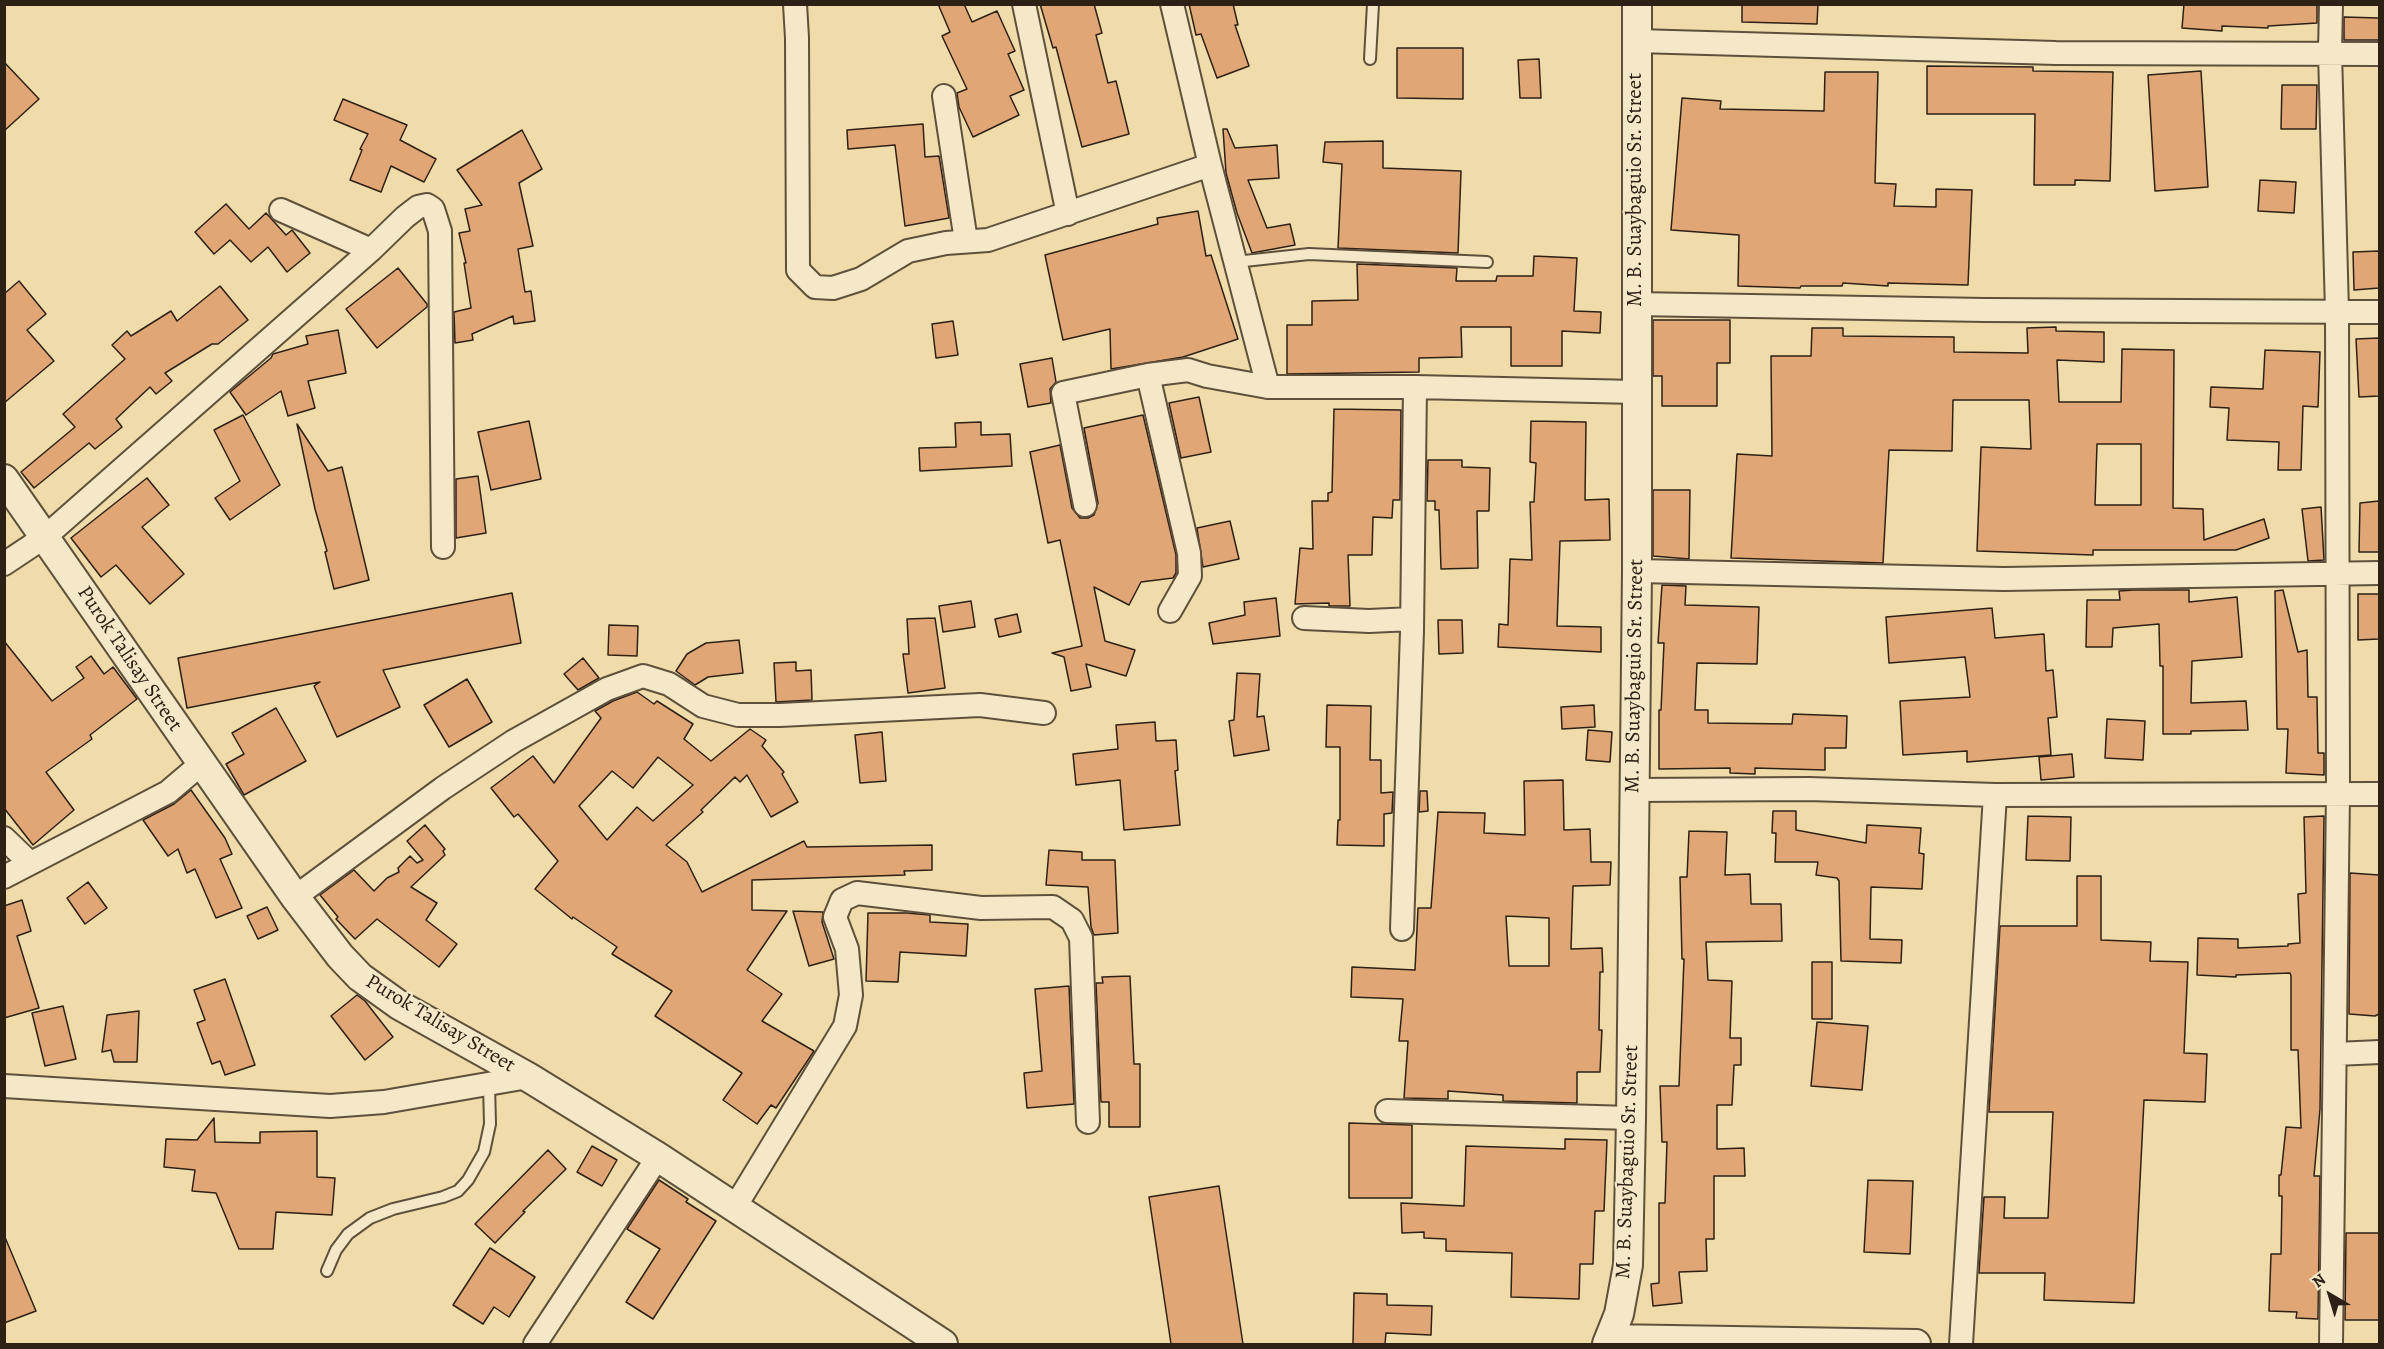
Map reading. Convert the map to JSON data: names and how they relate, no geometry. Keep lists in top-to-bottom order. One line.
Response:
{"streets":{"street":["M. B. Suaybaguio Sr. Street","Purok Talisay Street"]},"north":"top left"}
